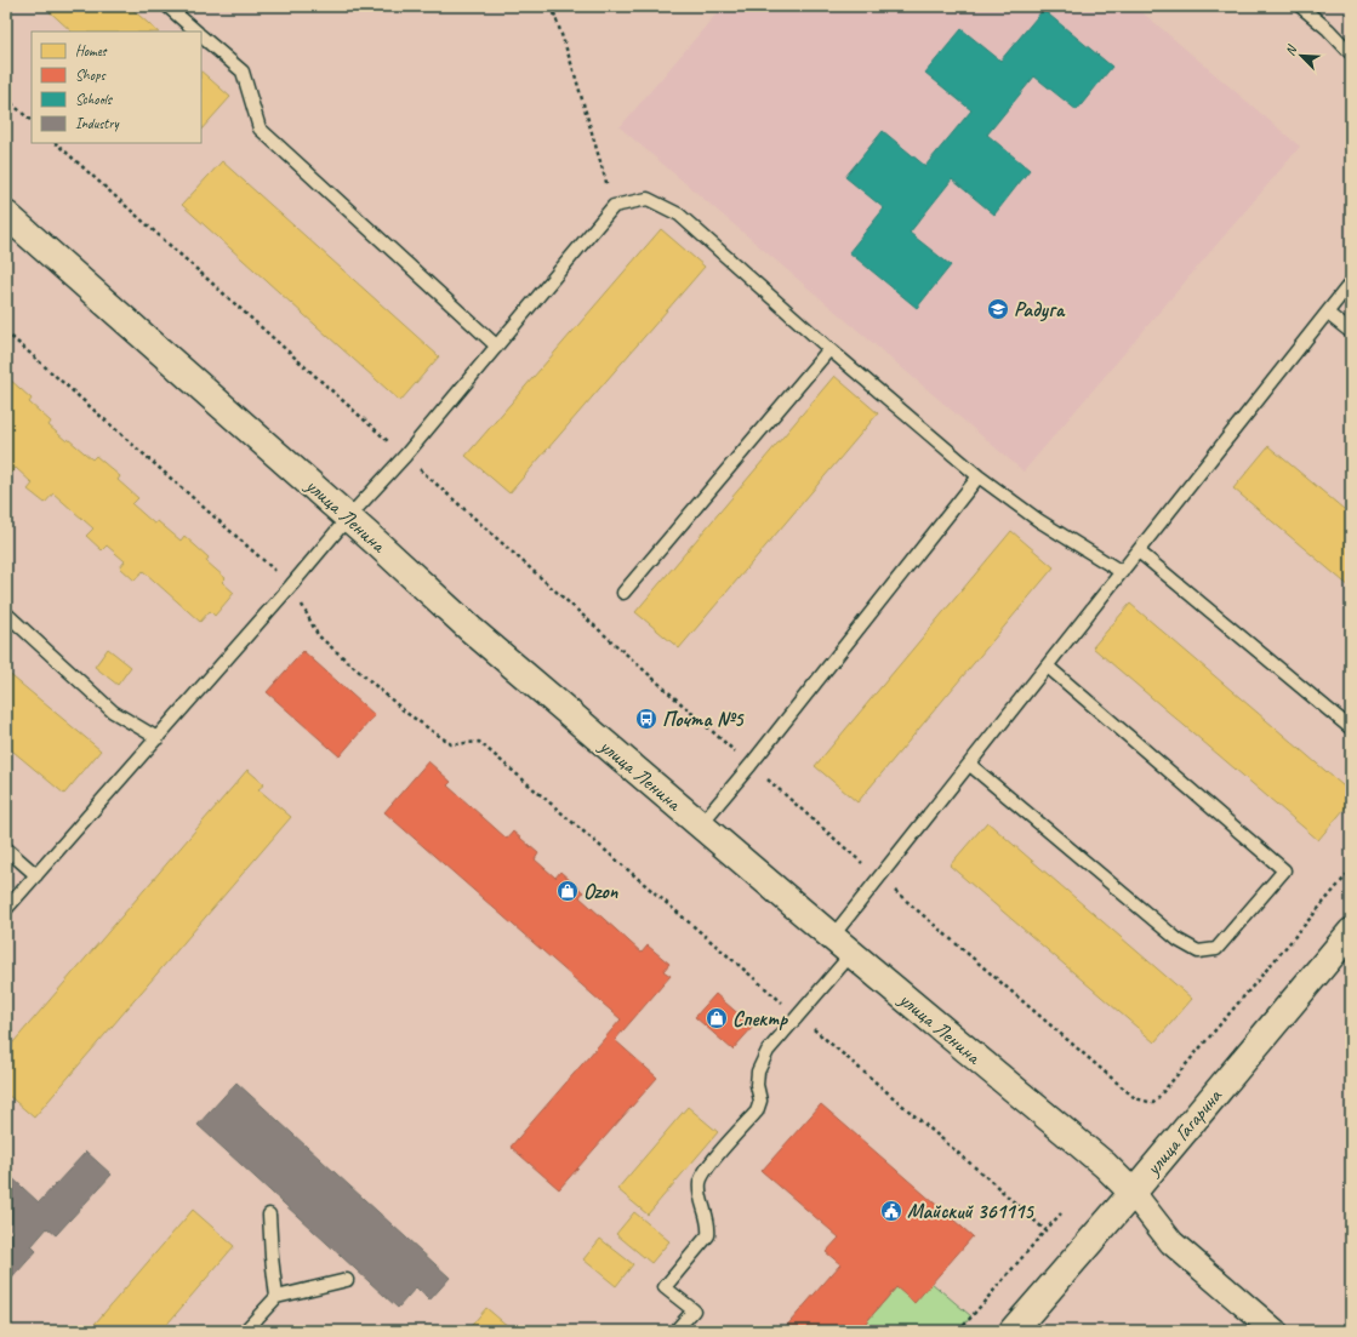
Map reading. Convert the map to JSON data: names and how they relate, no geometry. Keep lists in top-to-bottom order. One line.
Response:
{"streets":{"street":["улица Ленина","улица Гагарина"]},"crossings":[["улица Ленина","улица Гагарина"]],"places":{"school or university":["Радуга"],"bus stop":["Почта №5"],"shop":["Ozon","Спектр"],"public building":["Майский 361115"]},"legend":["Homes","Shops","Schools","Industry"],"north":"top left"}
